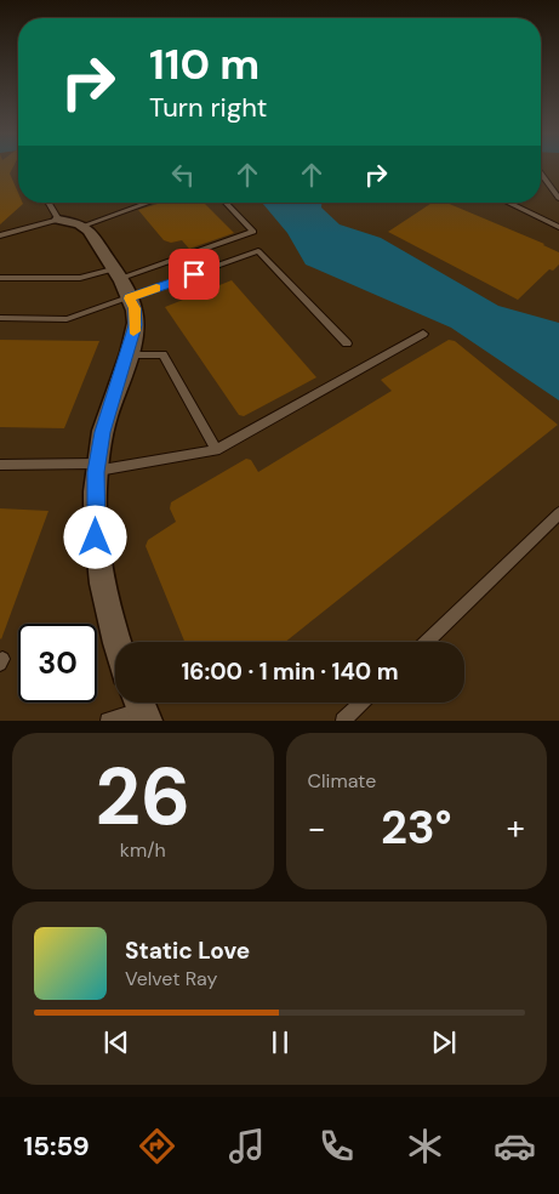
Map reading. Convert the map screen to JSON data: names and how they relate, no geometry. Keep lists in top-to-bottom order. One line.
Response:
{"page":{"turn":["110 m","Turn right"],"limit":"30","trip":"16:00 · 1 min · 140 m","tile":[["26","km/h"],"Climate"],"heat":["−","23°","+"],"song":["Static Love","Velvet Ray"],"tabs":"15:59"}}
